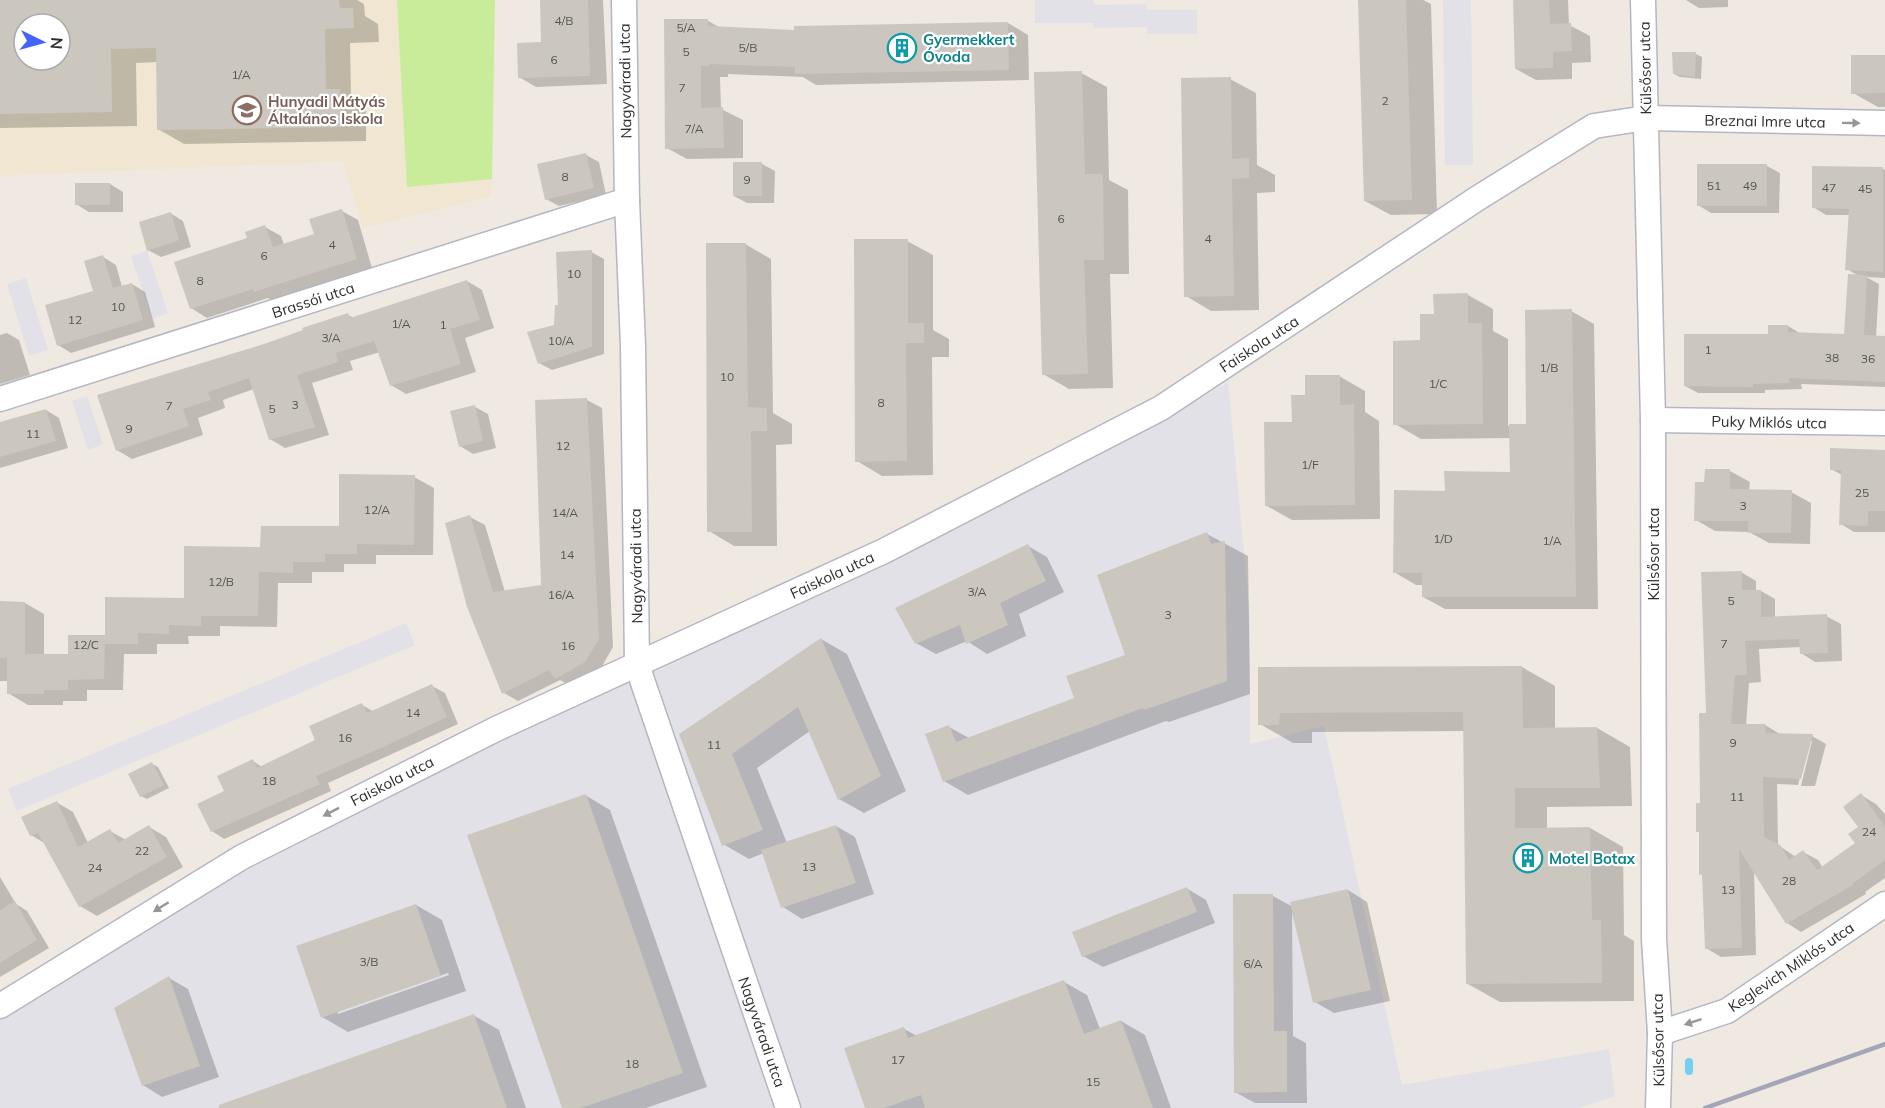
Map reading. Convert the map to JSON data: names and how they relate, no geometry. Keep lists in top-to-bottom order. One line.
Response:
{"streets":{"street":["Külsősor utca","Nagyváradi utca","Breznai Imre utca","Brassói utca","Faiskola utca","Puky Miklós utca","Keglevich Miklós utca"]},"crossings":[["Külsősor utca","Breznai Imre utca"],["Külsősor utca","Faiskola utca"],["Külsősor utca","Puky Miklós utca"],["Külsősor utca","Keglevich Miklós utca"],["Nagyváradi utca","Brassói utca"],["Nagyváradi utca","Faiskola utca"],["Breznai Imre utca","Faiskola utca"]],"one_way":["Breznai Imre utca","Faiskola utca","Keglevich Miklós utca"],"places":{"building":["Gyermekkert Óvoda","Motel Botax"],"school or university":["Hunyadi Mátyás Általános Iskola"]},"house_numbers":["4/B","5/A","5/B","5","6","1/A","7","2","7/A","8","9","51","49","47","45","6","4","4","6","10","8","10","12","1/A","1","3/A","10/A","1","38","36","1/B","10","1/C","8","3","7","5","9","11","12","1/F","25","3","12/A","14/A","1/D","1/A","14","12/B","3/A","16/A","5","3","7","12/C","16","14","16","9","11","18","11","24","22","13","24","28","13","3/B","6/A","17","18","15"],"north":"right"}
